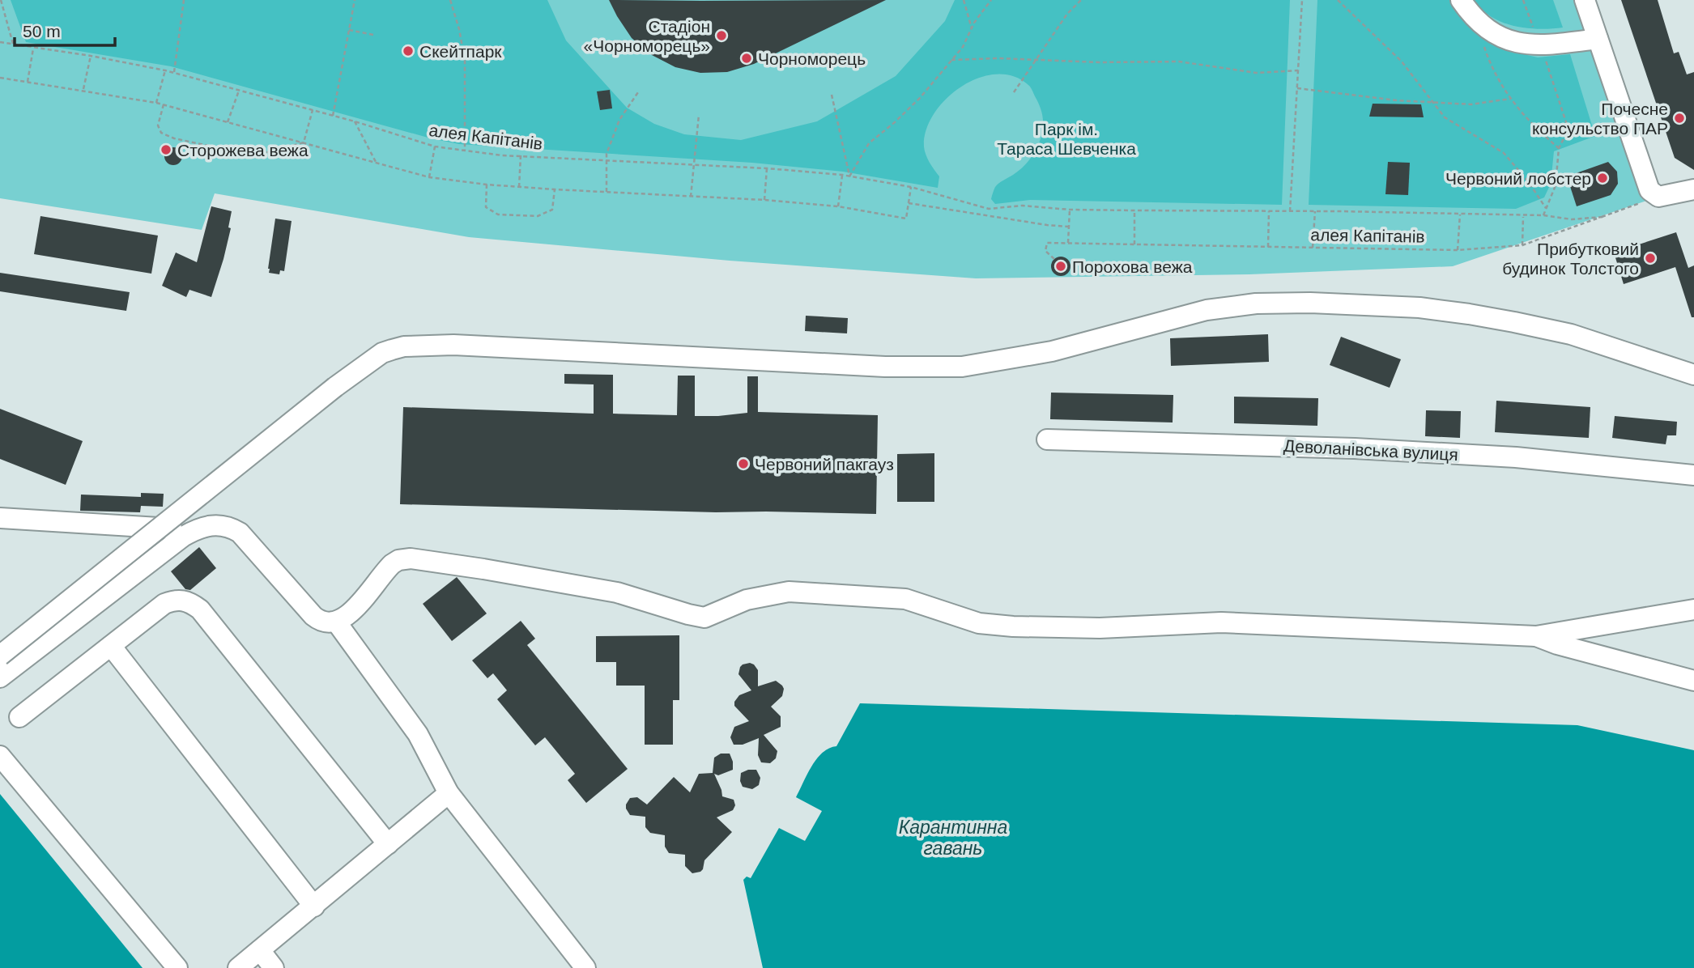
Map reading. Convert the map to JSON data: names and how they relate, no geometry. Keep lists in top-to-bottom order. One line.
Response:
{"streets":{"street":["Деволанівська вулиця"],"path":["алея Капітанів"]},"water":["Карантинна гавань"],"parks":["Парк ім. Тараса Шевченка"],"places":["Стадіон «Чорноморець»","Скейтпарк","Чорноморець","Почесне консульство ПАР","Сторожева вежа","Червоний лобстер","Прибутковий будинок Толстого","Порохова вежа","Червоний пакгауз"],"scale_bar":"50 m"}
